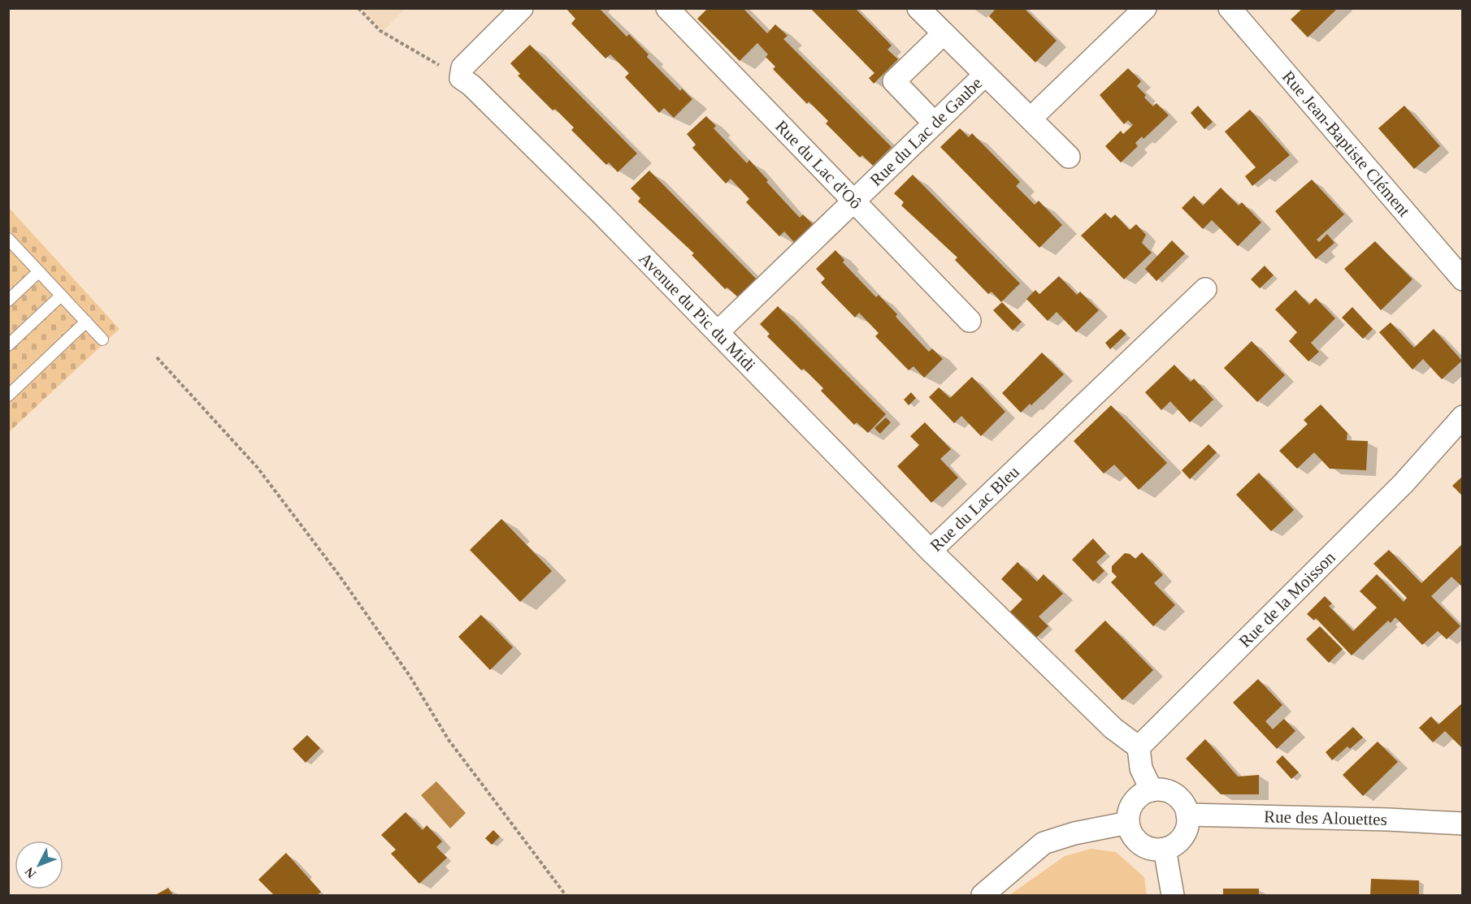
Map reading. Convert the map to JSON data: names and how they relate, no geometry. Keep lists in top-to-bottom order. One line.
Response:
{"streets":{"street":["Rue du Lac de Gaube","Rue Jean-Baptiste Clément","Rue du Lac d'Oô","Avenue du Pic du Midi","Rue du Lac Bleu","Rue de la Moisson","Rue des Alouettes"]},"crossings":[["Rue du Lac de Gaube","Rue du Lac d'Oô"],["Rue du Lac de Gaube","Avenue du Pic du Midi"],["Avenue du Pic du Midi","Rue du Lac Bleu"],["Rue du Lac Bleu","Rue de la Moisson"]],"north":"bottom left"}
